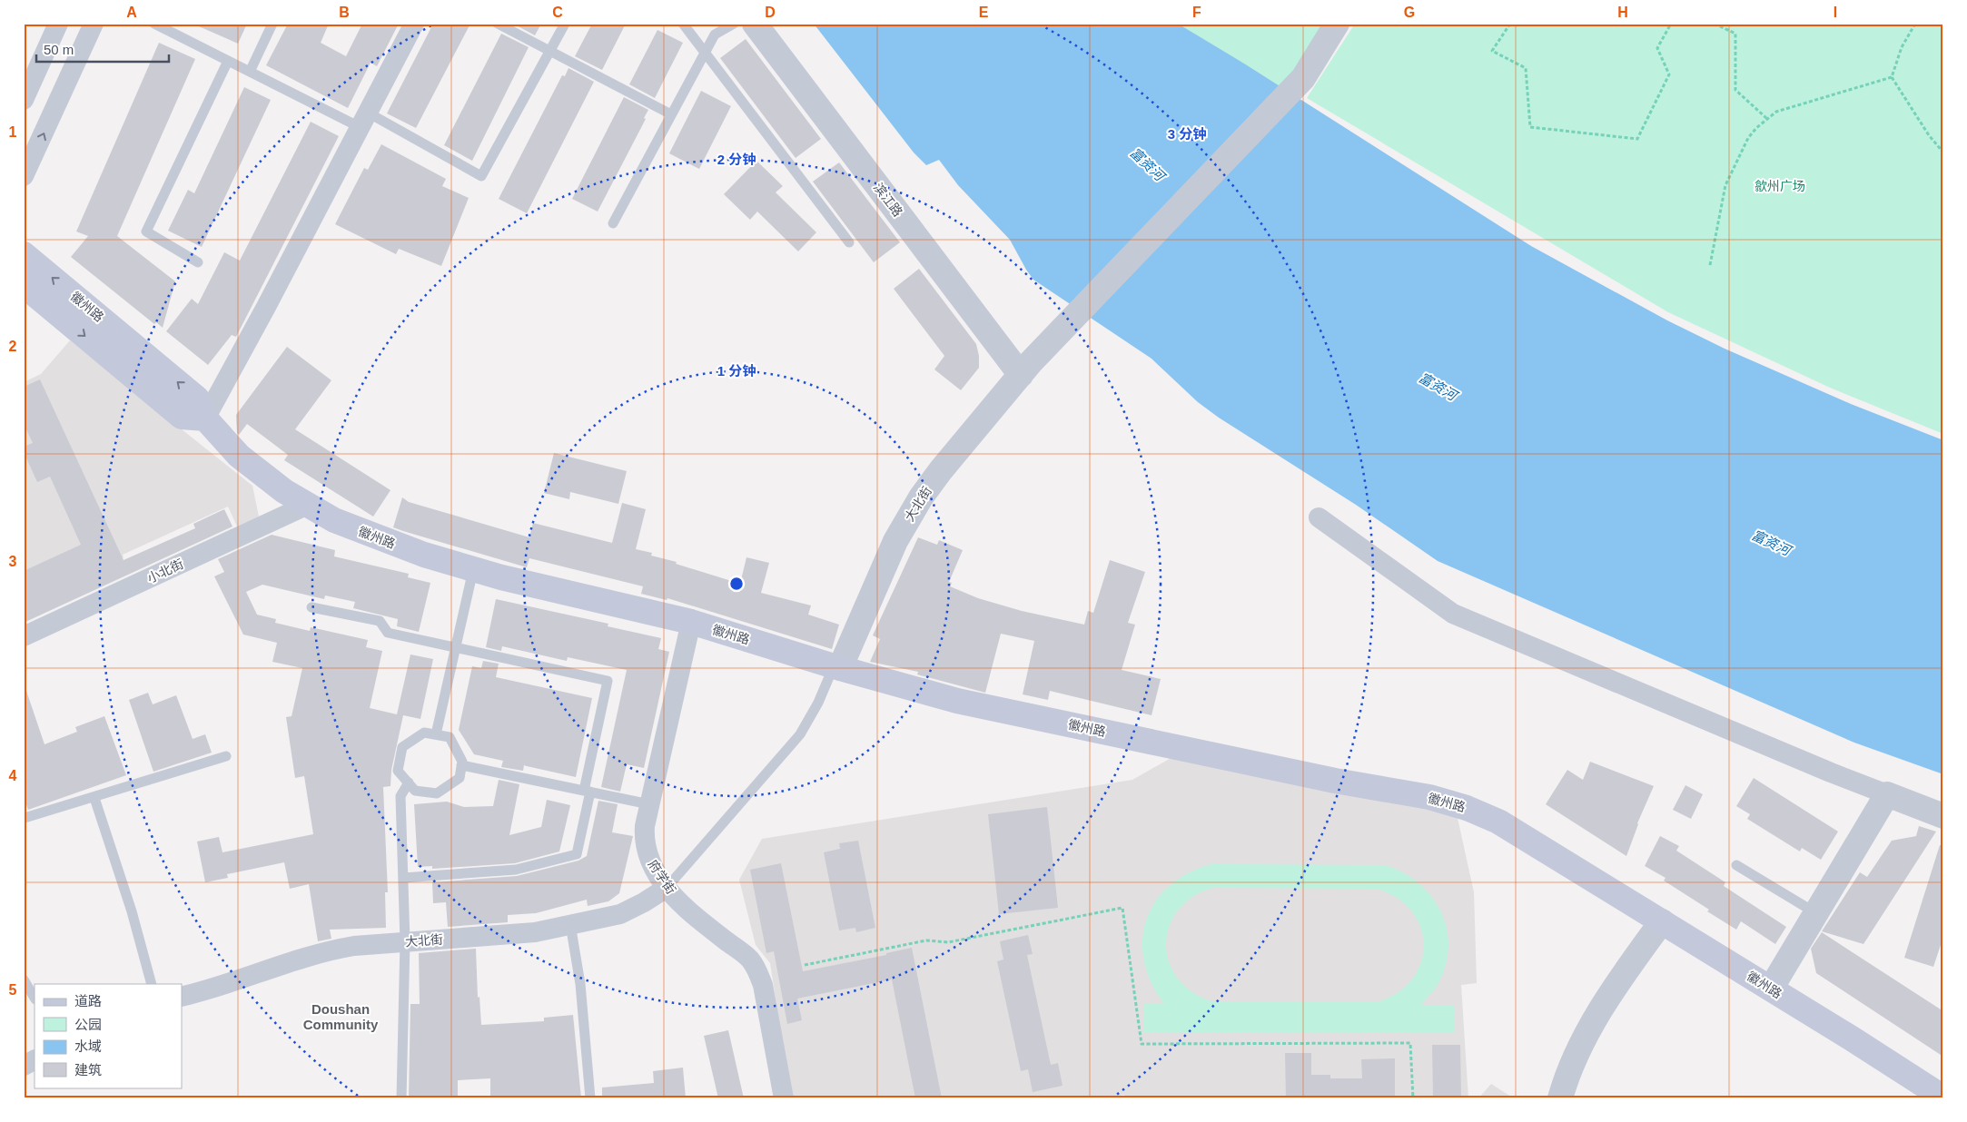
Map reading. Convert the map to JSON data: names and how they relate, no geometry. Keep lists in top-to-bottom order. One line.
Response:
{"streets":{"main road":["徽州路"],"street":["滨江路","大北街","小北街","府学街"]},"crossings":[["滨江路","大北街"],["徽州路","大北街"],["徽州路","小北街"],["徽州路","府学街"],["大北街","府学街"]],"districts":["Doushan Community"],"water":["富资河"],"parks":["歙州广场"],"legend":["道路","公园","水域","建筑"],"scale_bar":"50 m","grid":{"columns":["A","B","C","D","E","F","G","H","I"],"rows":["1","2","3","4","5"]},"rings":["3 分钟","2 分钟","1 分钟"]}
